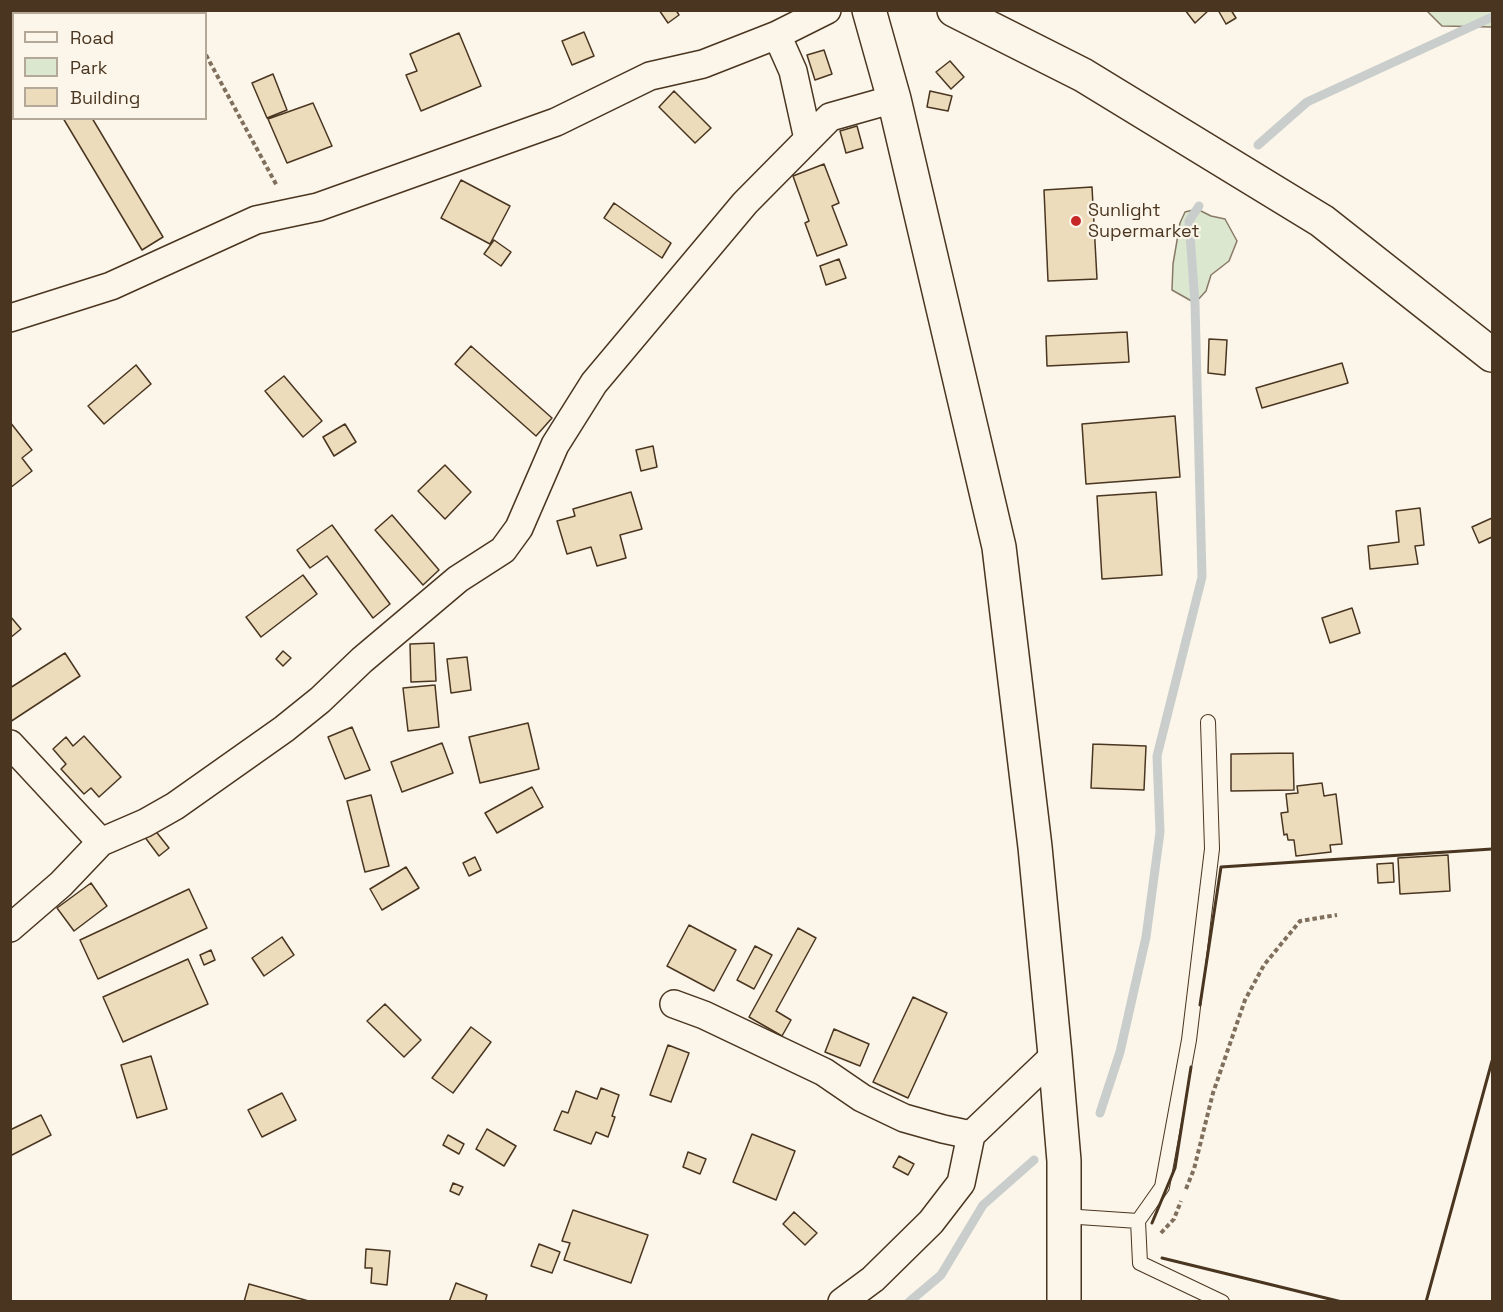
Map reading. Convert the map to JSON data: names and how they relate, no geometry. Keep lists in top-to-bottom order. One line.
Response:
{"places":["Sunlight Supermarket"],"legend":["Road","Park","Building"]}
